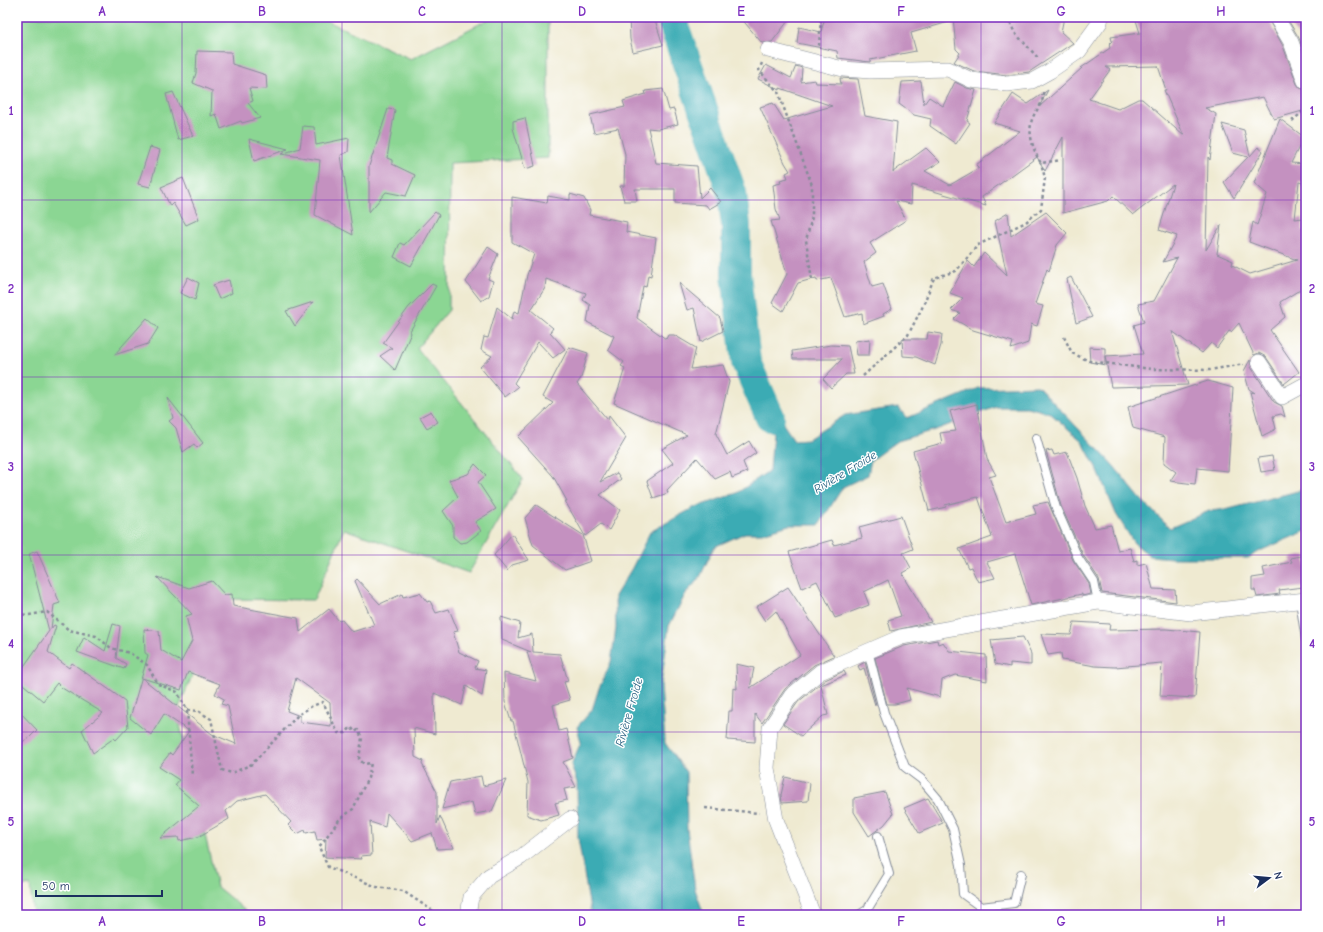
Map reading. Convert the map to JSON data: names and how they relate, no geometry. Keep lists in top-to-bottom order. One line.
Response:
{"water":["Rivière Froide"],"scale_bar":"50 m","north":"right","grid":{"columns":["A","B","C","D","E","F","G","H"],"rows":["1","2","3","4","5"]}}
